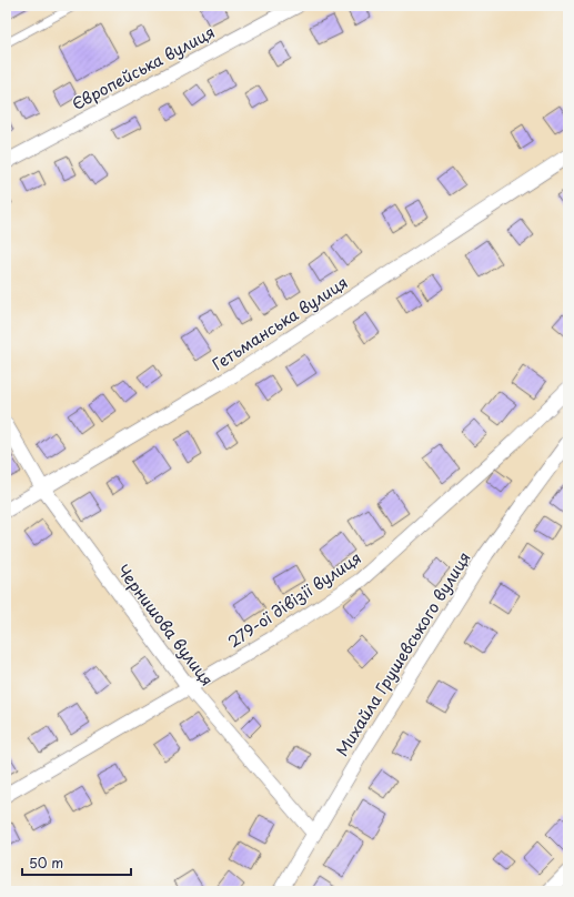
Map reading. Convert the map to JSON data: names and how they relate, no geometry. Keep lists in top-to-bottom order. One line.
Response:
{"streets":{"street":["Європейська вулиця","Гетьманська вулиця","279-ої дівізії вулиця","Чернишова вулиця","Михайла Грушевського вулиця"]},"crossings":[["Гетьманська вулиця","Чернишова вулиця"],["279-ої дівізії вулиця","Чернишова вулиця"],["Чернишова вулиця","Михайла Грушевського вулиця"]],"scale_bar":"50 m"}
